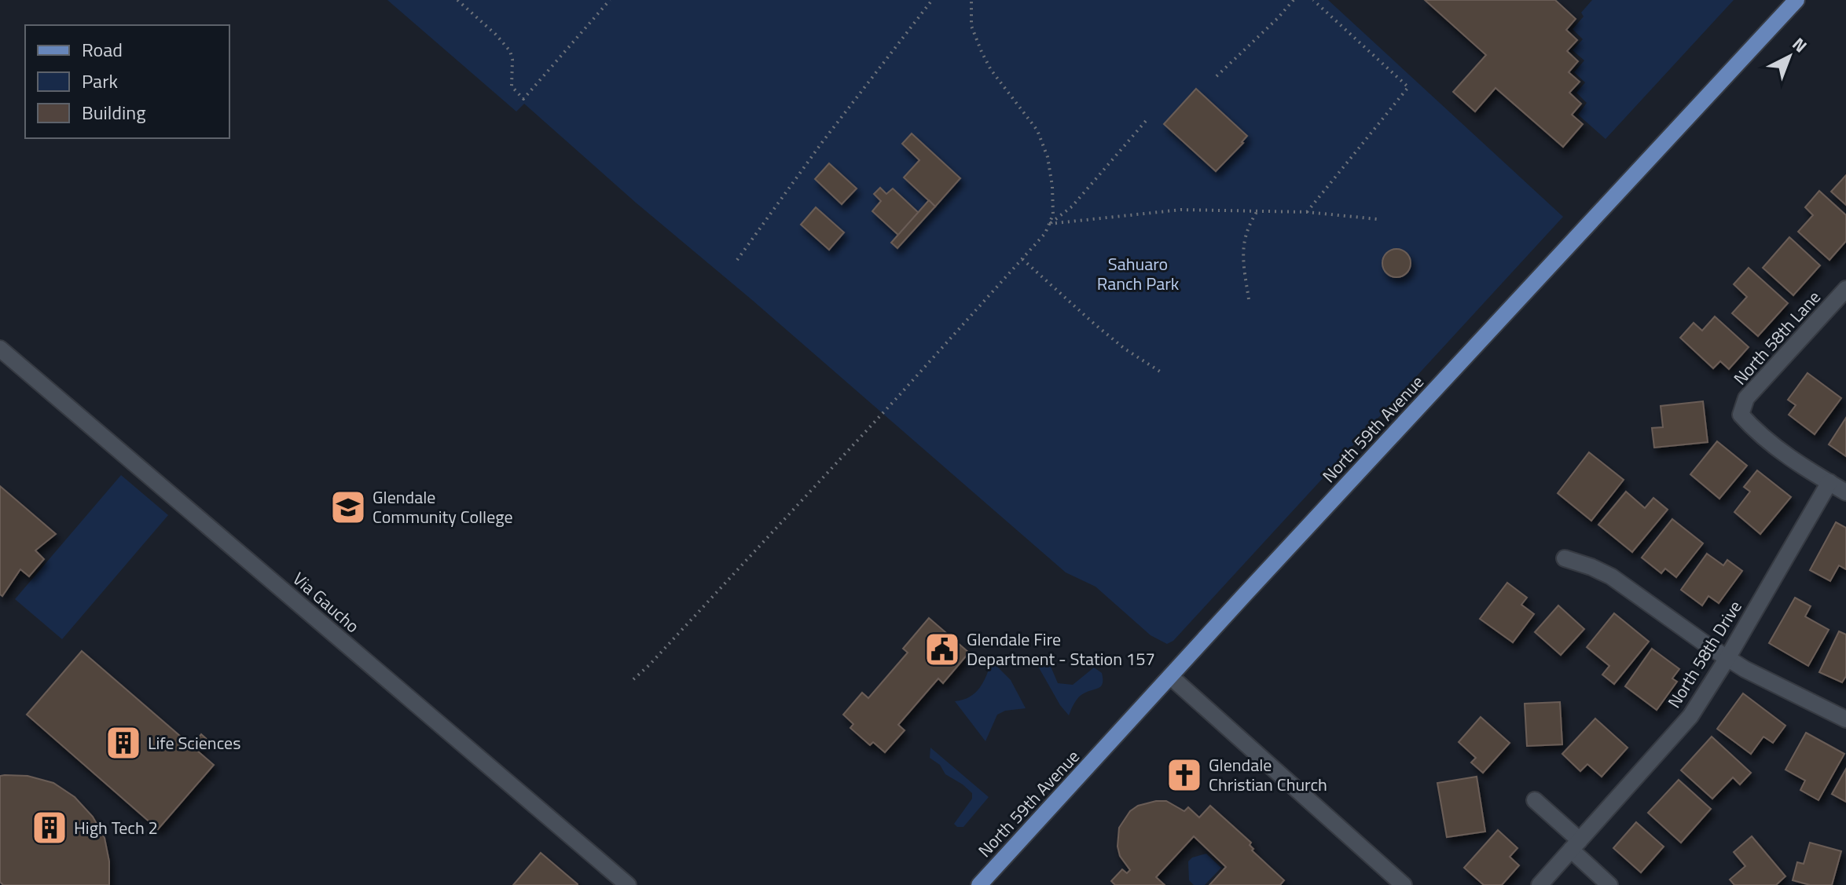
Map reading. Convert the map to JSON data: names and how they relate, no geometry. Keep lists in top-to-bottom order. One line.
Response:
{"streets":{"main road":["North 59th Avenue"],"street":["North 58th Lane","Via Gaucho","North 58th Drive"]},"crossings":[["North 58th Lane","North 58th Drive"]],"parks":["Sahuaro Ranch Park"],"places":{"school or university":["Glendale Community College"],"public building":["Glendale Fire Department - Station 157"],"building":["Life Sciences","High Tech 2"],"church":["Glendale Christian Church"]},"legend":["Road","Park","Building"],"north":"top right"}
